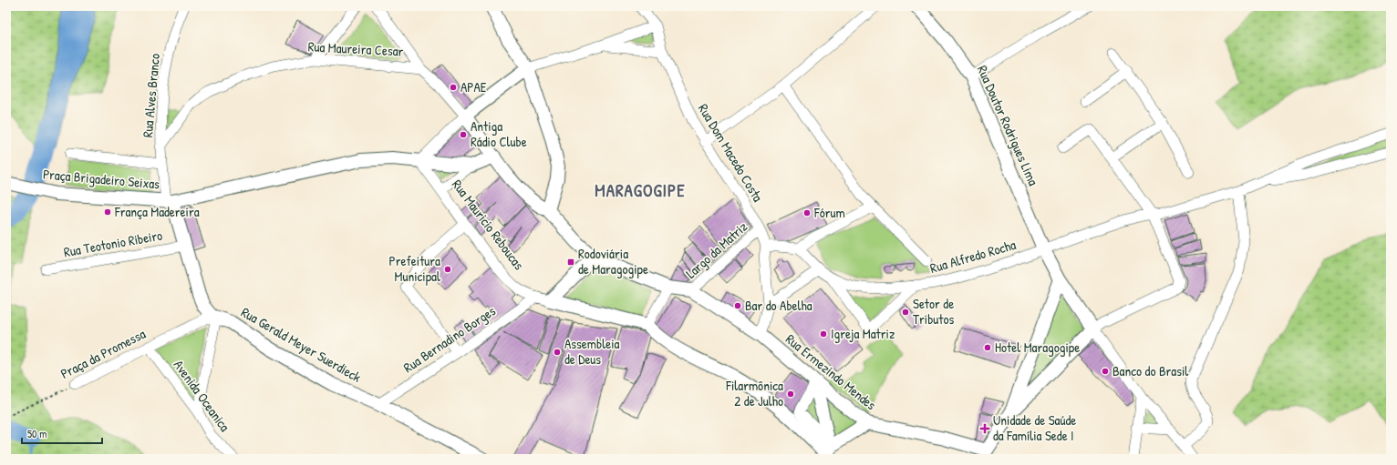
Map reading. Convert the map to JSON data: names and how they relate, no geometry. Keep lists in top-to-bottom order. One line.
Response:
{"streets":{"street":["Rua Maureira Cesar","Rua Alves Branco","Rua Doutor Rodrigues Lima","Rua Dom Macedo Costa","Praça Brigadeiro Seixas","Rua Mauricio Reboucas","Rua Teotonio Ribeiro","Largo da Matriz","Rua Alfredo Rocha","Rua Bernadino Borges","Rua Gerald Meyer Suerdieck","Praça da Promessa","Rua Ermezindo Mendes","Avenida Oceanica"]},"crossings":[["Rua Maureira Cesar","Rua Alves Branco"],["Rua Doutor Rodrigues Lima","Rua Alfredo Rocha"],["Rua Dom Macedo Costa","Largo da Matriz"],["Rua Mauricio Reboucas","Rua Bernadino Borges"],["Largo da Matriz","Rua Ermezindo Mendes"],["Rua Bernadino Borges","Rua Gerald Meyer Suerdieck"],["Rua Gerald Meyer Suerdieck","Praça da Promessa"],["Praça da Promessa","Avenida Oceanica"]],"districts":["MARAGOGIPE"],"places":{"other":["APAE","Antiga Rádio Clube","França Madereira","Fórum","Prefeitura Municipal","Bar do Abelha","Setor de Tributos","Igreja Matriz","Hotel Maragogipe","Assembleia de Deus","Banco do Brasil","Filarmônica 2 de Julho"],"transit":["Rodoviária de Maragogipe"],"health":["Unidade de Saúde da Família Sede I"]},"scale_bar":"50 m"}
